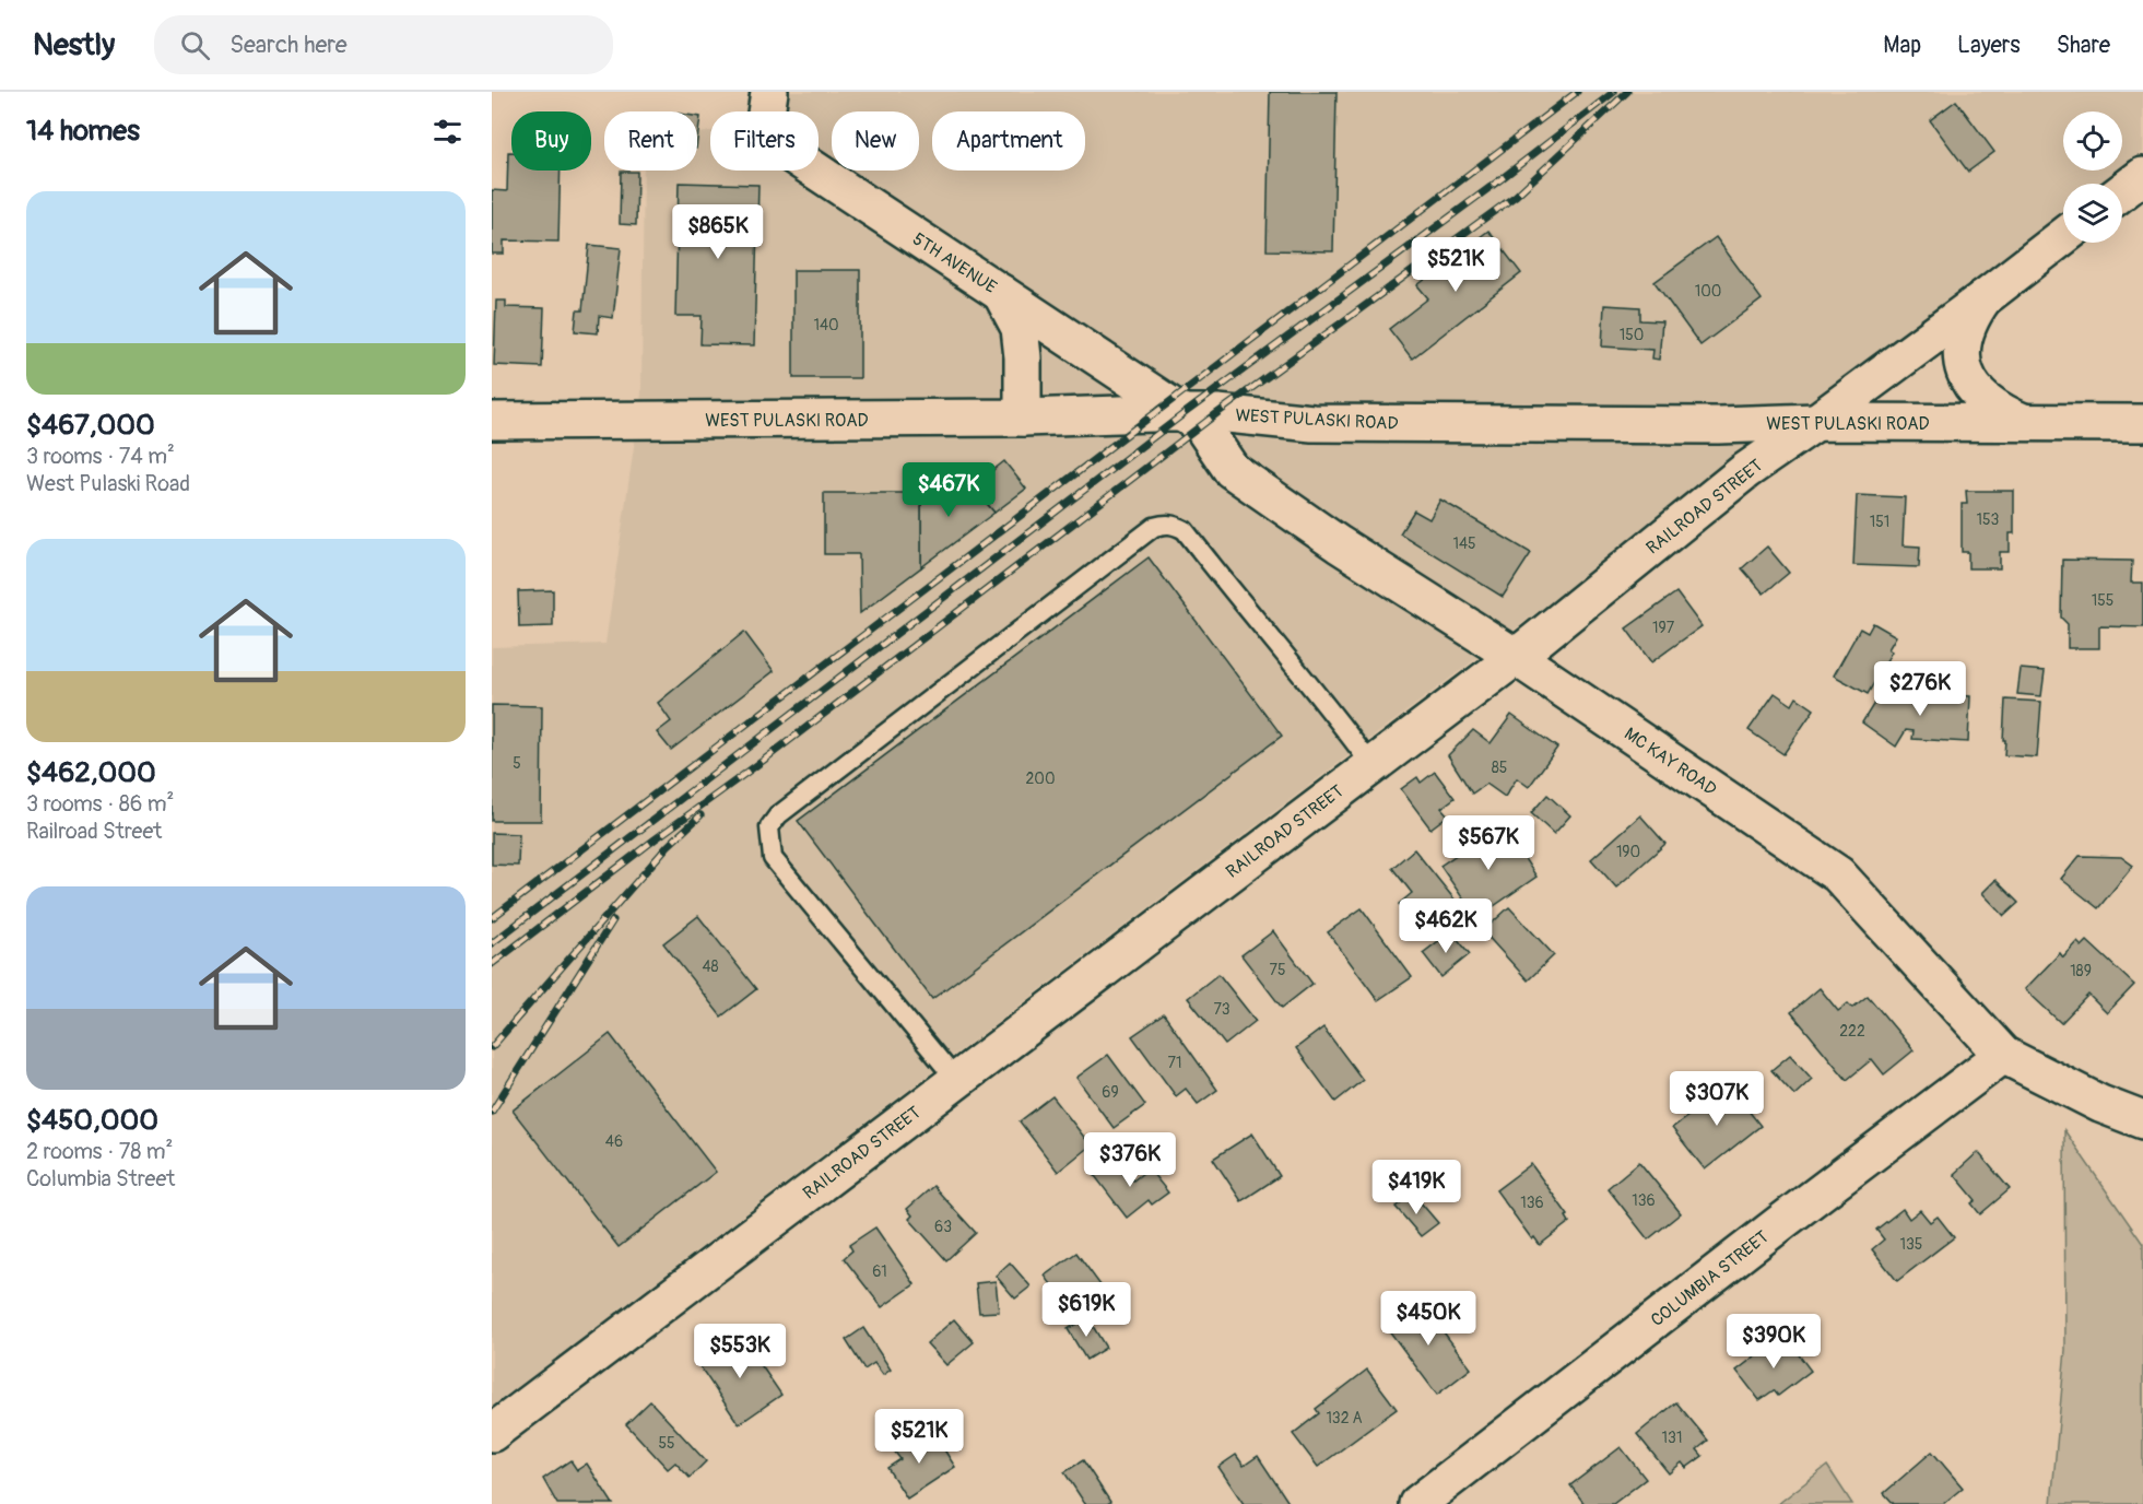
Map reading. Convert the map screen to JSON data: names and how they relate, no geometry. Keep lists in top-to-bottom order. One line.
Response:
{"streets":{"street":["5TH AVENUE","WEST PULASKI ROAD","RAILROAD STREET","MC KAY ROAD","COLUMBIA STREET"]},"crossings":[["5TH AVENUE","WEST PULASKI ROAD"],["5TH AVENUE","MC KAY ROAD"],["WEST PULASKI ROAD","RAILROAD STREET"],["WEST PULASKI ROAD","MC KAY ROAD"],["RAILROAD STREET","MC KAY ROAD"],["MC KAY ROAD","COLUMBIA STREET"]],"house_numbers":["100","140","150","153","151","145","155","197","5","85","200","190","48","75","189","73","222","71","69","46","136","136","63","135","61","132 A","131","55"],"page":{"header":"Nestly","search":"Search here","nav":["Map","Layers","Share"],"heading":"14 homes","chip":["Buy","Rent","Filters","New","Apartment"],"list":[{"name":"$467,000","note":"3 rooms · 74 m² · West Pulaski Road"},{"name":"$462,000","note":"3 rooms · 86 m² · Railroad Street"},{"name":"$450,000","note":"2 rooms · 78 m² · Columbia Street"}],"price":["$865K","$521K","$467K","$276K","$567K","$462K","$307K","$376K","$419K","$619K","$450K","$390K","$553K","$521K"]}}
